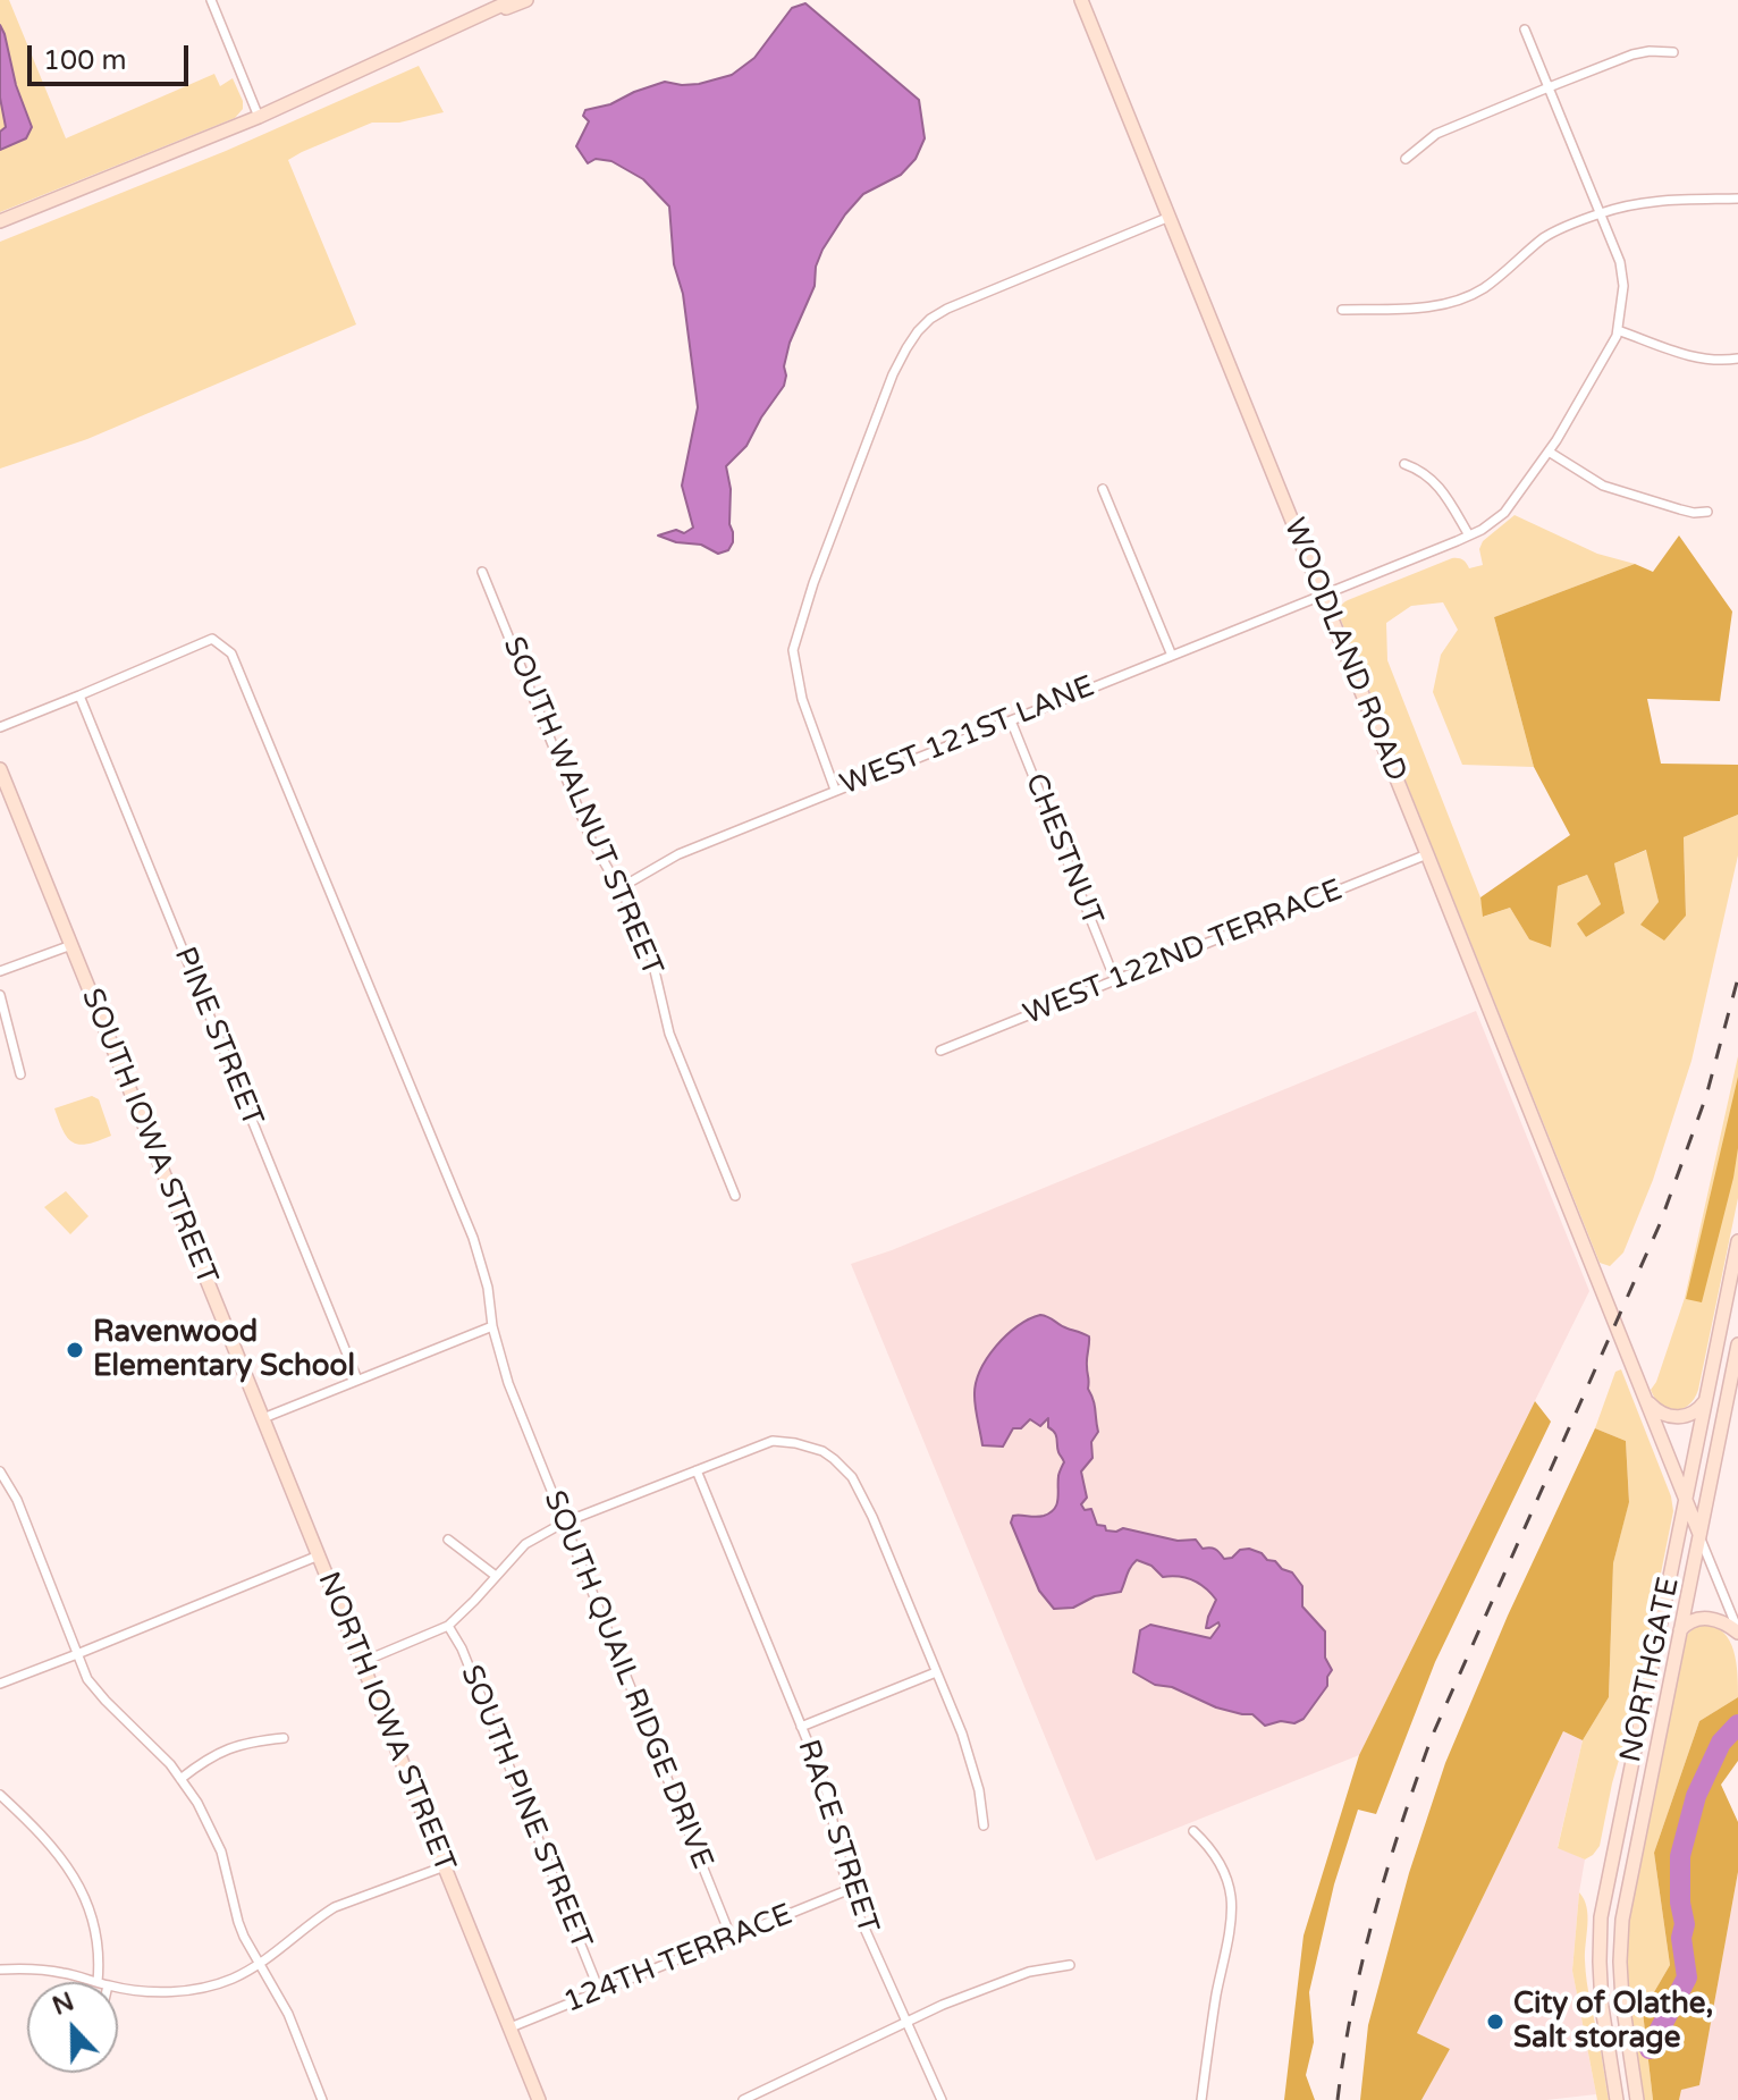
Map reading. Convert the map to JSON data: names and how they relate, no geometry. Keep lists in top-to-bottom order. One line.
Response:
{"streets":{"main road":["WOODLAND ROAD","SOUTH IOWA STREET","NORTHGATE","NORTH IOWA STREET"],"street":["WEST 121ST LANE","SOUTH WALNUT STREET","CHESTNUT","WEST 122ND TERRACE","PINE STREET","SOUTH QUAIL RIDGE DRIVE","SOUTH PINE STREET","RACE STREET","124TH TERRACE"]},"crossings":[["WOODLAND ROAD","WEST 121ST LANE"],["WOODLAND ROAD","WEST 122ND TERRACE"],["WOODLAND ROAD","NORTHGATE"],["WEST 121ST LANE","SOUTH WALNUT STREET"],["WEST 121ST LANE","CHESTNUT"],["CHESTNUT","WEST 122ND TERRACE"],["PINE STREET","SOUTH QUAIL RIDGE DRIVE"],["SOUTH IOWA STREET","NORTH IOWA STREET"],["SOUTH QUAIL RIDGE DRIVE","124TH TERRACE"],["NORTH IOWA STREET","124TH TERRACE"],["SOUTH PINE STREET","124TH TERRACE"],["RACE STREET","124TH TERRACE"]],"places":["Ravenwood Elementary School","City of Olathe, Salt storage"],"scale_bar":"100 m","north":"top"}
